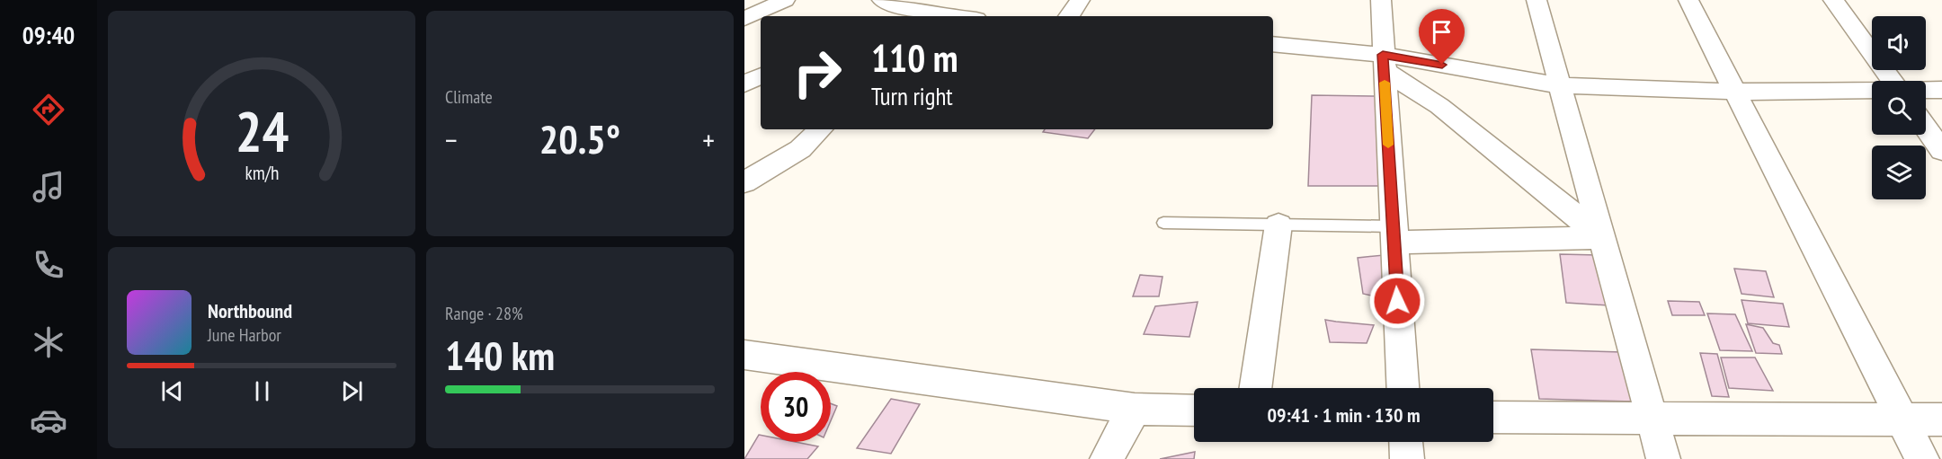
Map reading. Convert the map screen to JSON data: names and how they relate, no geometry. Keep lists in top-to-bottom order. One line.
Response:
{"page":{"tabs":"09:40","tile":["Climate",["Range · 28%","140 km"]],"turn":["110 m","Turn right"],"heat":["−","20.5°","+"],"song":["Northbound","June Harbor"],"limit":"30","trip":"09:41 · 1 min · 130 m","gauge":["24","km/h"]}}
